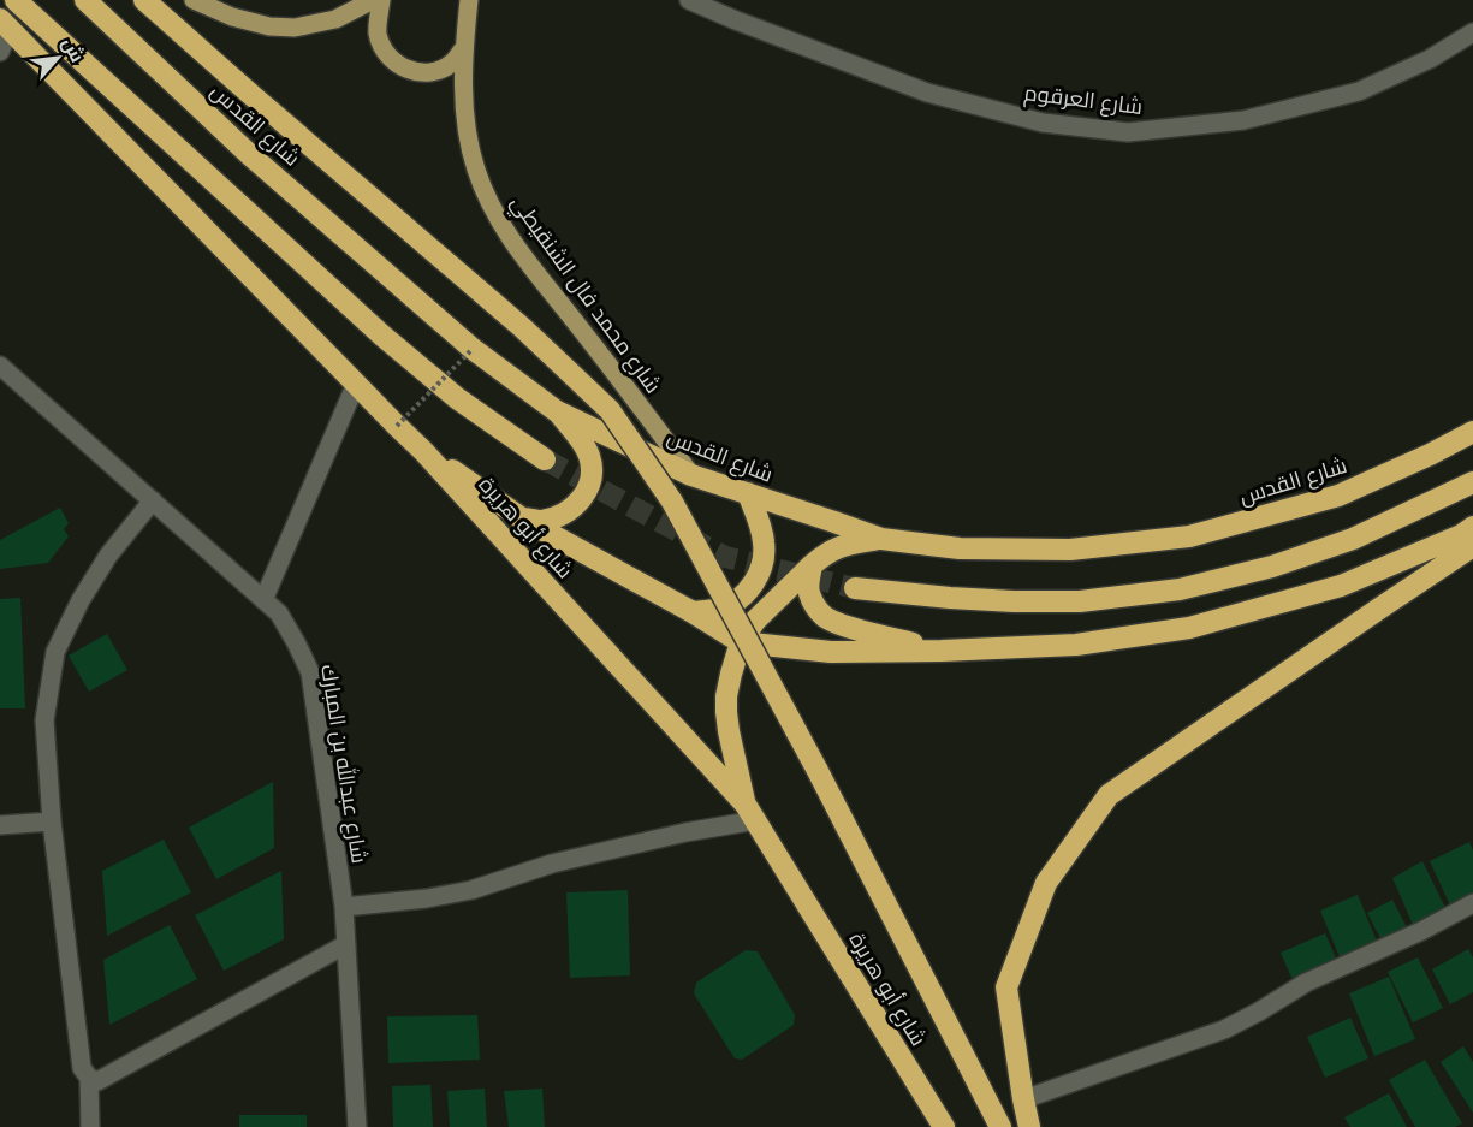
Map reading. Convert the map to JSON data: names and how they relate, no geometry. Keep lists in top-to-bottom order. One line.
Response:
{"streets":{"highway":["شارع القدس","شارع أبو هريرة"],"main road":["شارع محمد فال الشنقيطي"],"street":["شارع العرقوم","شارع عبدالله بن المبارك"]},"crossings":[["شارع القدس","شارع محمد فال الشنقيطي"]],"north":"top right"}
